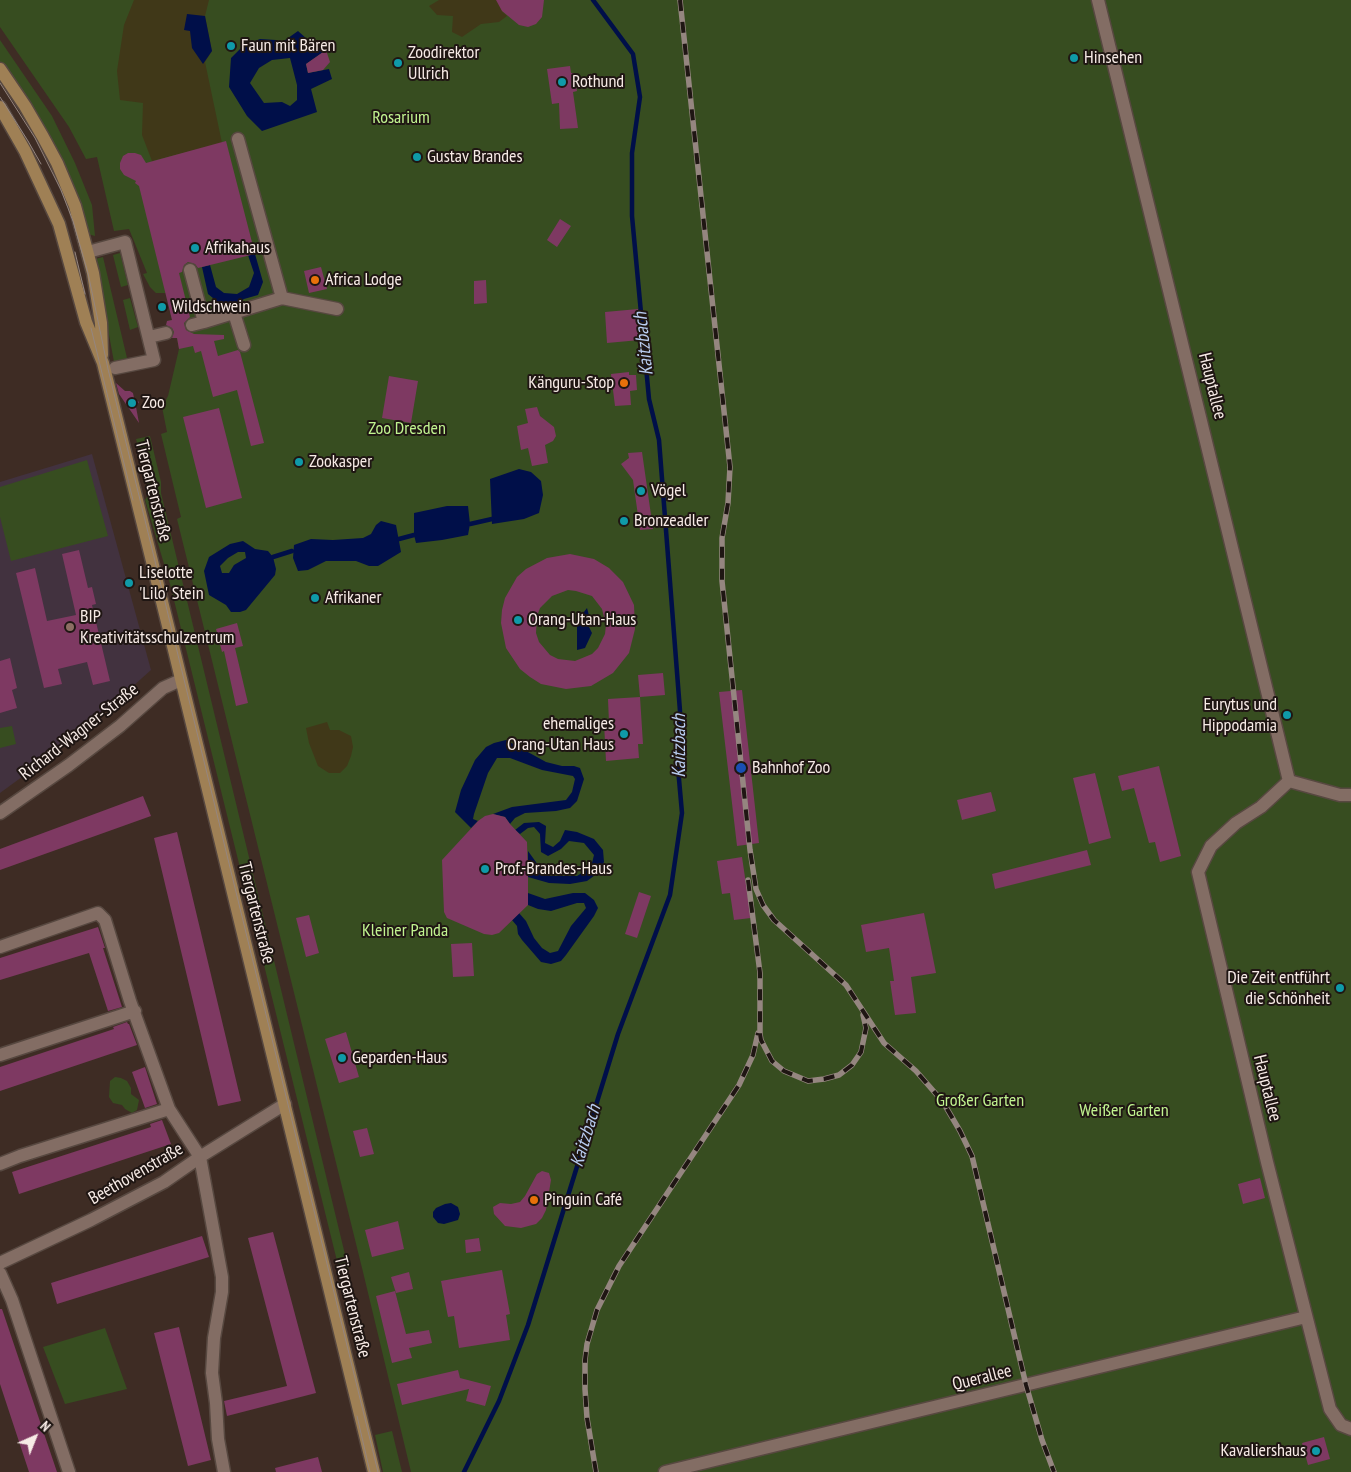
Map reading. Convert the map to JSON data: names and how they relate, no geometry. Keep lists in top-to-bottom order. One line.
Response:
{"streets":{"main road":["Tiergartenstraße"],"street":["Hauptallee","Richard-Wagner-Straße","Beethovenstraße","Querallee"]},"crossings":[["Hauptallee","Querallee"],["Tiergartenstraße","Richard-Wagner-Straße"],["Tiergartenstraße","Beethovenstraße"]],"water":["Kaitzbach"],"parks":["Rosarium","Zoo Dresden","Kleiner Panda","Großer Garten","Weißer Garten"],"places":["Faun mit Bären","Hinsehen","Zoodirektor Ullrich","Rothund","Gustav Brandes","Afrikahaus","Africa Lodge","Wildschwein","Känguru-Stop","Zoo","Zookasper","Vögel","Bronzeadler","Liselotte 'Lilo' Stein","Afrikaner","Orang-Utan-Haus","BIP Kreativitätsschulzentrum","Eurytus und Hippodamia","ehemaliges Orang-Utan Haus","Bahnhof Zoo","Prof.-Brandes-Haus","Die Zeit entführt die Schönheit","Geparden-Haus","Pinguin Café","Kavaliershaus"],"north":"top right"}
